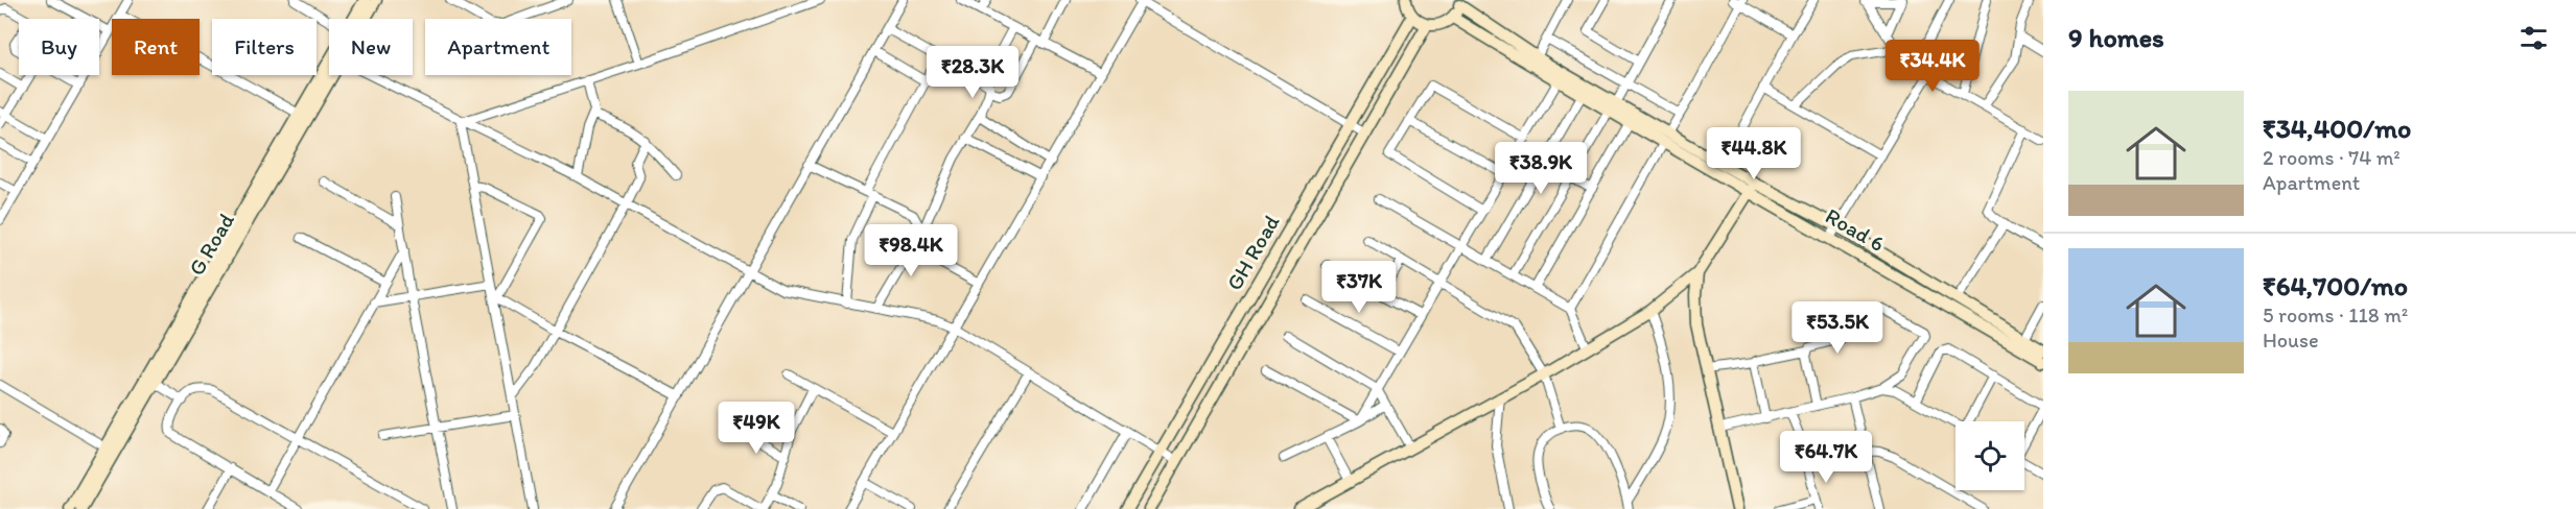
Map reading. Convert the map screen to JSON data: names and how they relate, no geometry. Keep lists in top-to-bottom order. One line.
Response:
{"streets":{"street":["Road 6","G Road","GH Road"]},"page":{"heading":"9 homes","chip":["Buy","Rent","Filters","New","Apartment"],"price":["₹34.4K","₹28.3K","₹44.8K","₹38.9K","₹98.4K","₹37K","₹53.5K","₹49K","₹64.7K"],"list":[{"name":"₹34,400/mo","note":"2 rooms · 74 m² · Apartment"},{"name":"₹64,700/mo","note":"5 rooms · 118 m² · House"}]}}
